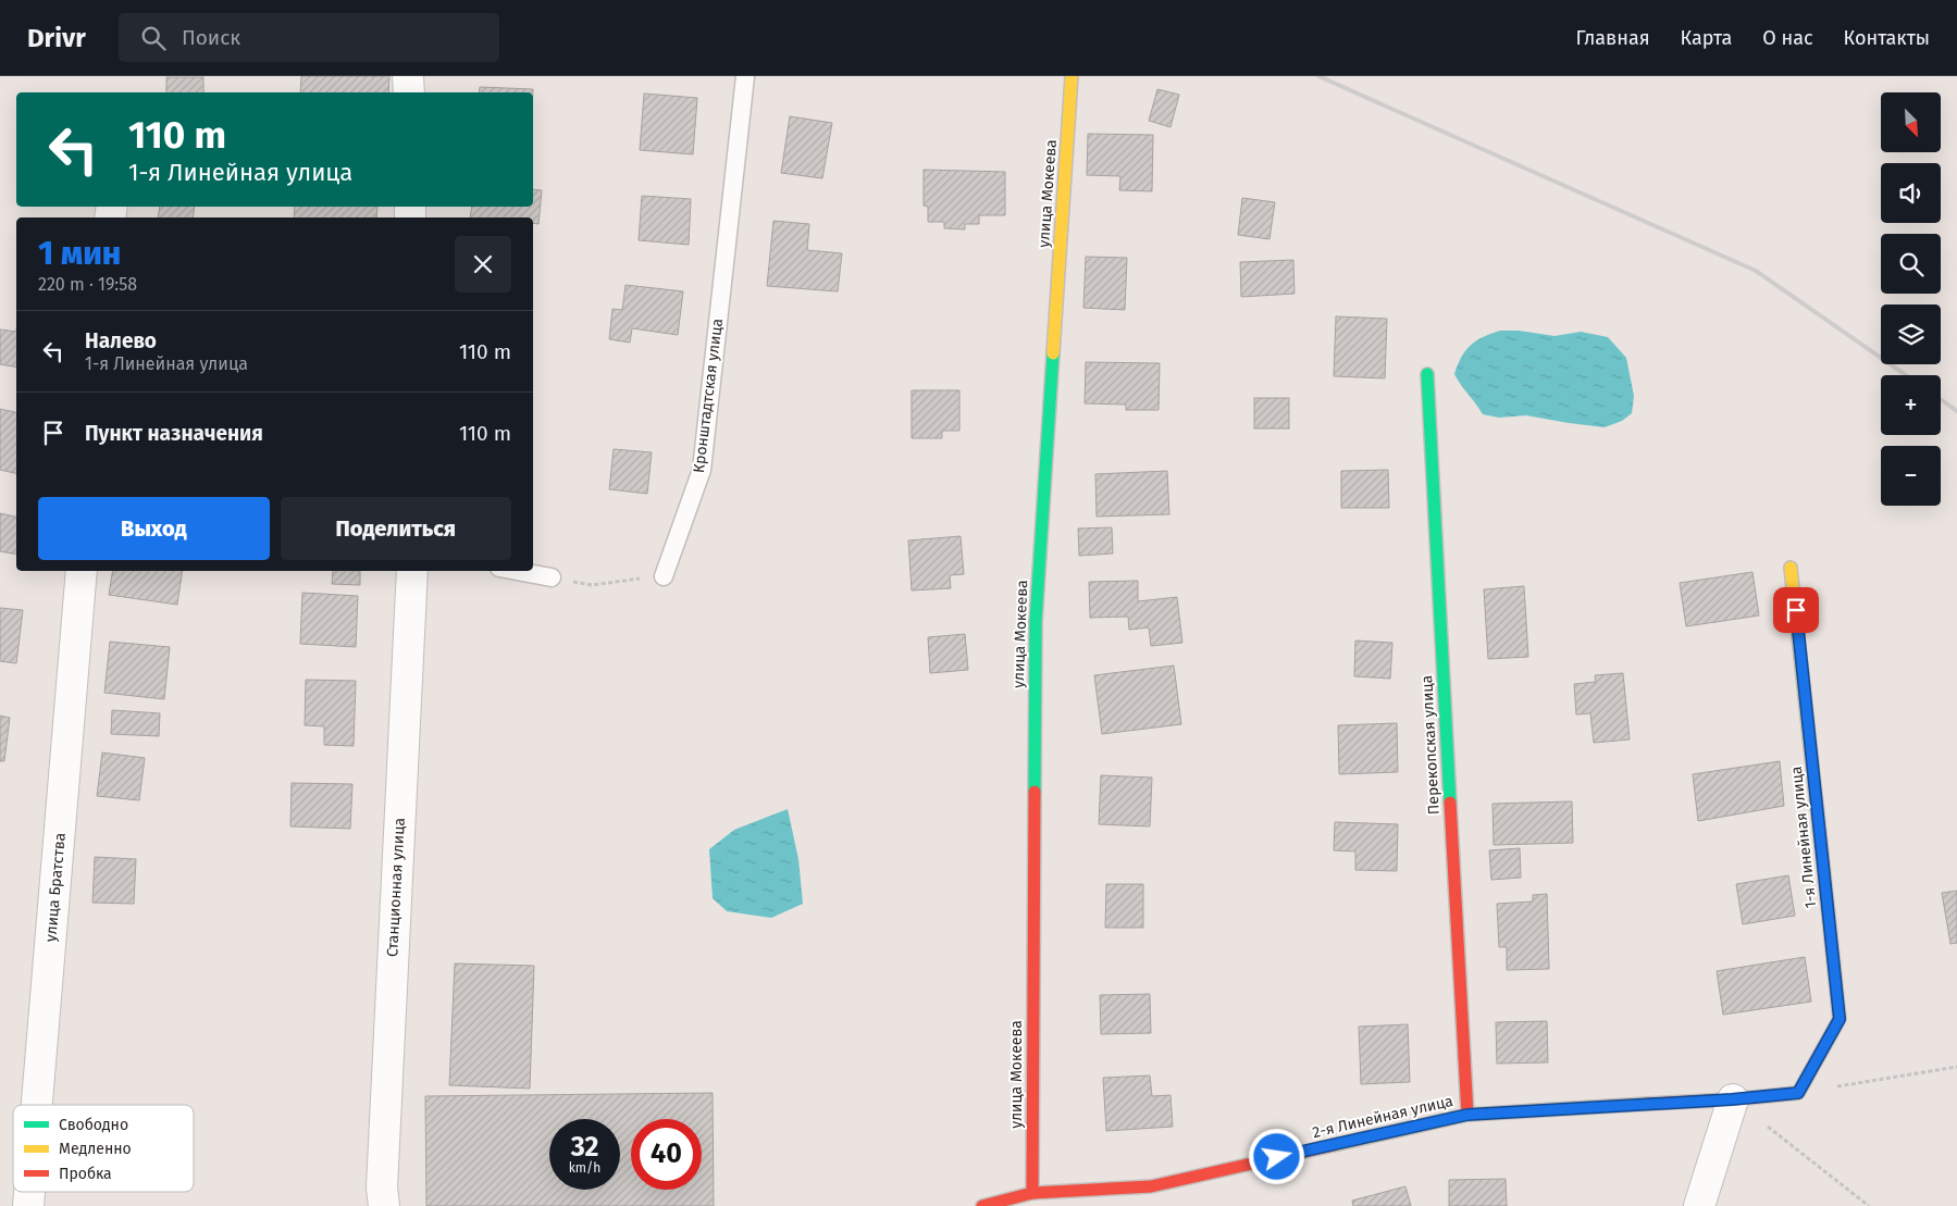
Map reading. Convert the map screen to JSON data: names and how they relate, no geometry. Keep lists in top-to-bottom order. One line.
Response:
{"streets":{"street":["улица Мокеева","Перекопская улица","1-я Линейная улица","улица Братства","Станционная улица","2-я Линейная улица"],"lane":["Кронштадтская улица"]},"crossings":[["улица Мокеева","2-я Линейная улица"],["Перекопская улица","2-я Линейная улица"],["1-я Линейная улица","2-я Линейная улица"]],"legend":["Свободно","Медленно","Пробка"],"north":"bottom right","page":{"header":"Drivr","search":"Поиск","nav":["Главная","Карта","О нас","Контакты"],"map_buttons":["+","−"],"turn":["110 m","1-я Линейная улица"],"heading":["1 мин","220 m · 19:58"],"list":[{"name":"Налево","note":"1-я Линейная улица","value":"110 m"},{"name":"Пункт назначения","value":"110 m"}],"buttons":["Выход","Поделиться"],"speed":"32 km/h","limit":"40"}}
